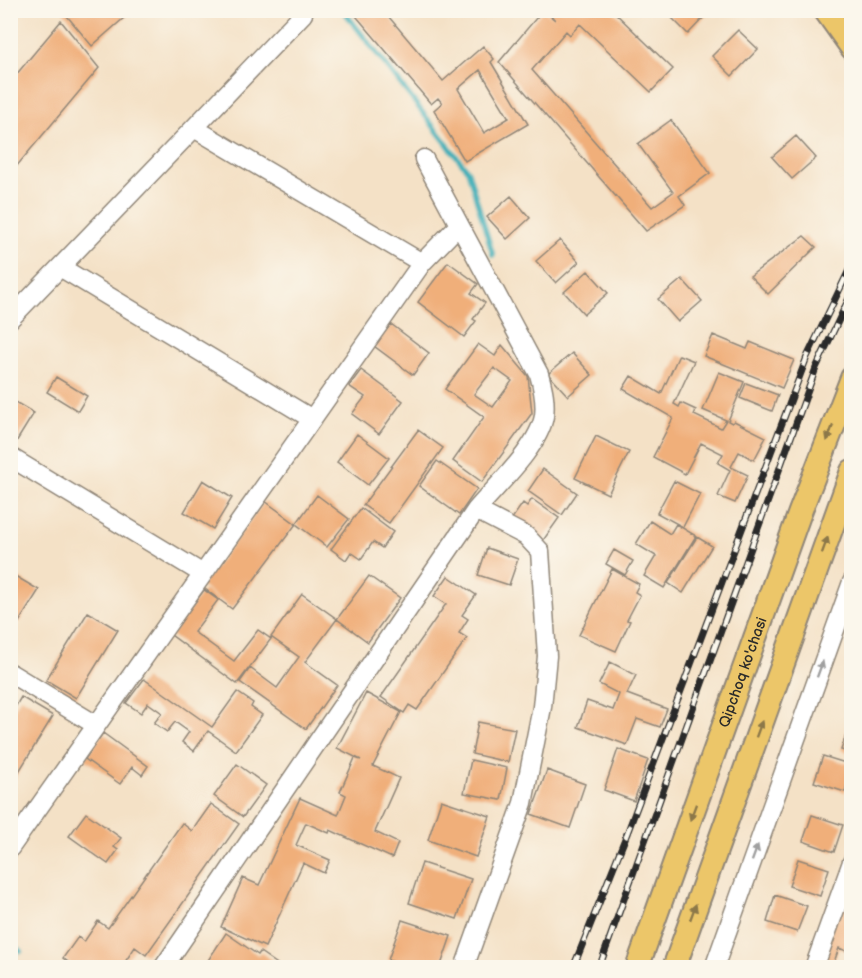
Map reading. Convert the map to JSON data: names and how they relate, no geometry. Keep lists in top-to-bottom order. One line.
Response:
{"streets":{"main road":["Qipchoq ko'chasi"]}}
